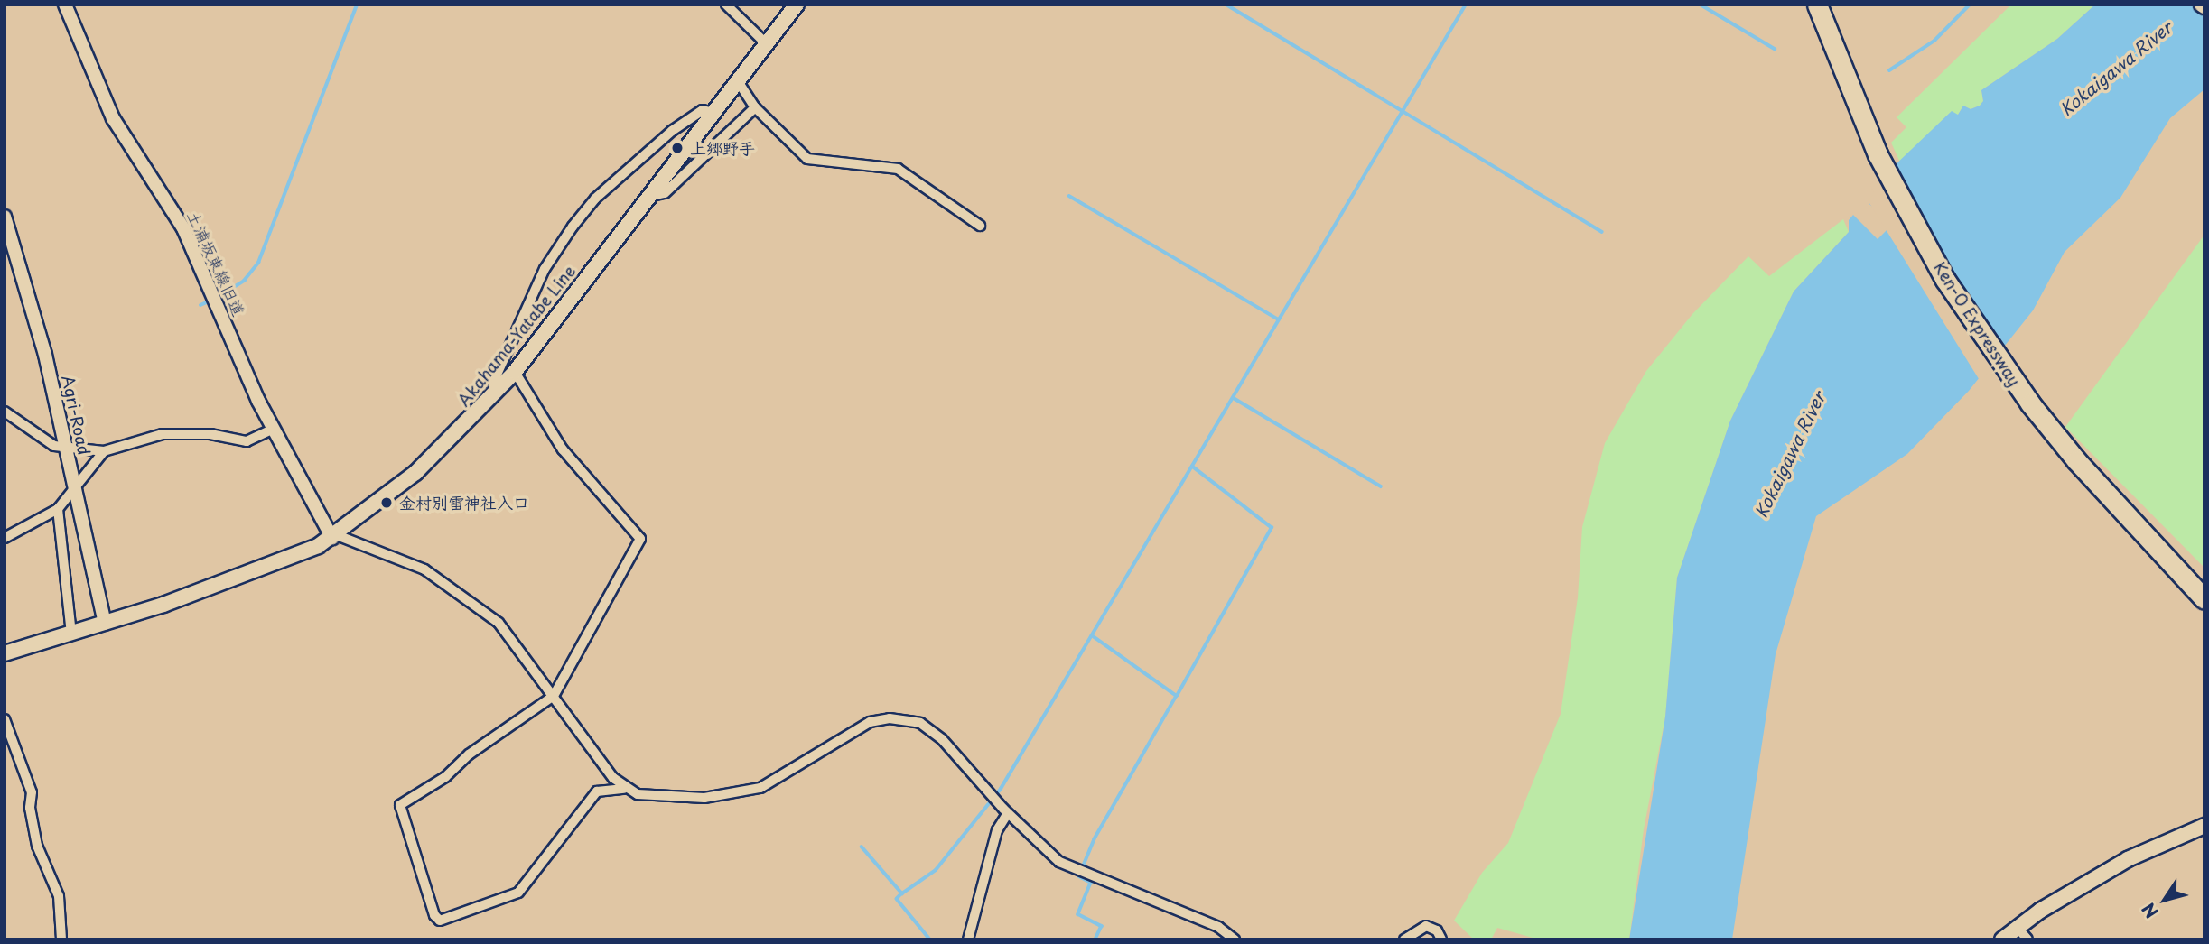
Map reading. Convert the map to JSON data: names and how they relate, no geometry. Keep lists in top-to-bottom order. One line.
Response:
{"streets":{"highway":["Ken-O Expressway"],"main road":["Akahama-Yatabe Line"],"street":["土浦坂東線旧道","Agri-Road"]},"crossings":[["土浦坂東線旧道","Akahama-Yatabe Line"],["Akahama-Yatabe Line","Agri-Road"]],"water":["Kokaigawa River"],"places":["上郷野手","金村別雷神社入口"],"north":"bottom left"}
